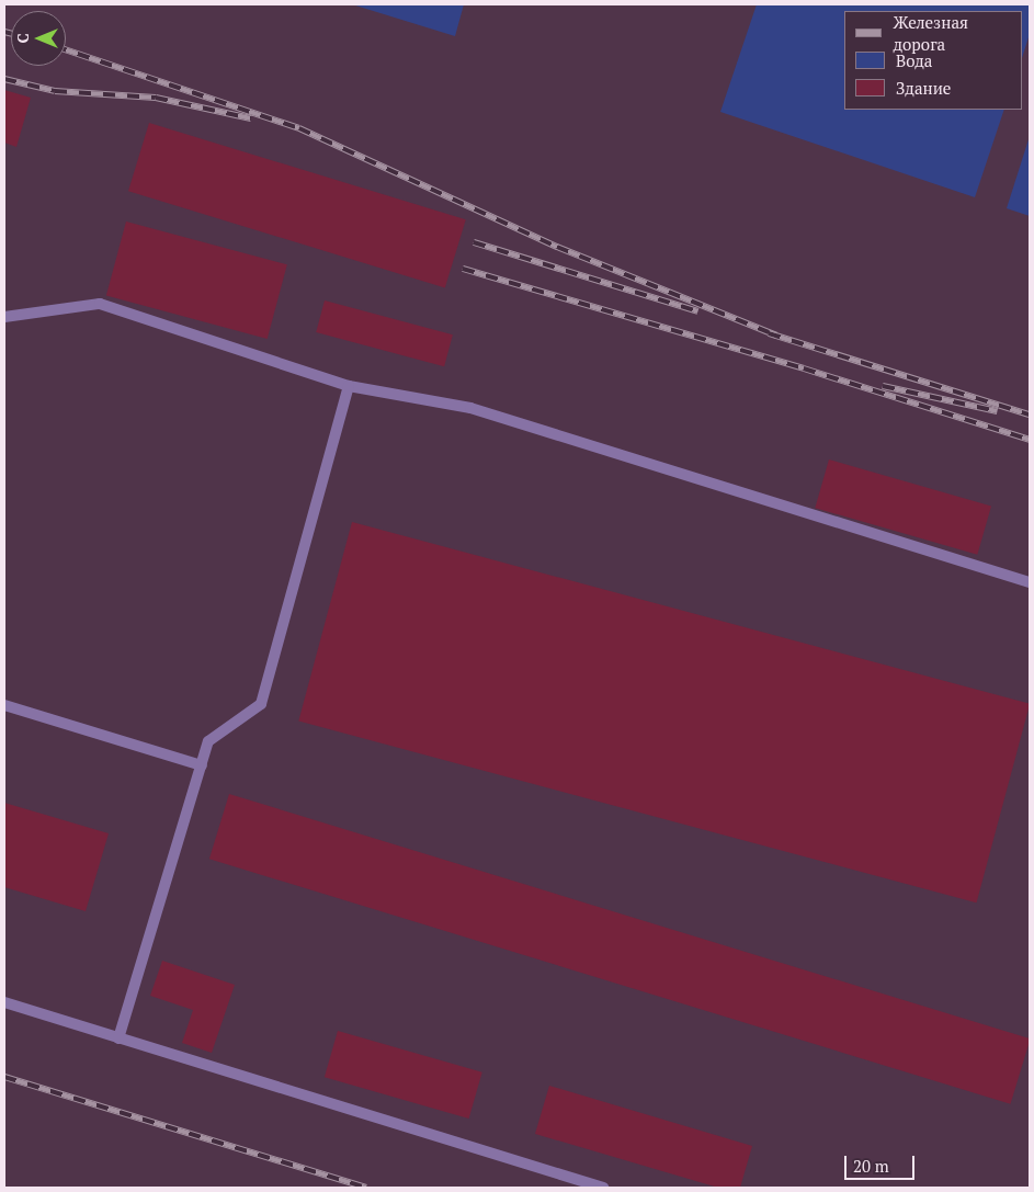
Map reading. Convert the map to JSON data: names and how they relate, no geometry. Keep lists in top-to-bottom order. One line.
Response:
{"legend":["Железная дорога","Вода","Здание"],"scale_bar":"20 m","north":"left"}
